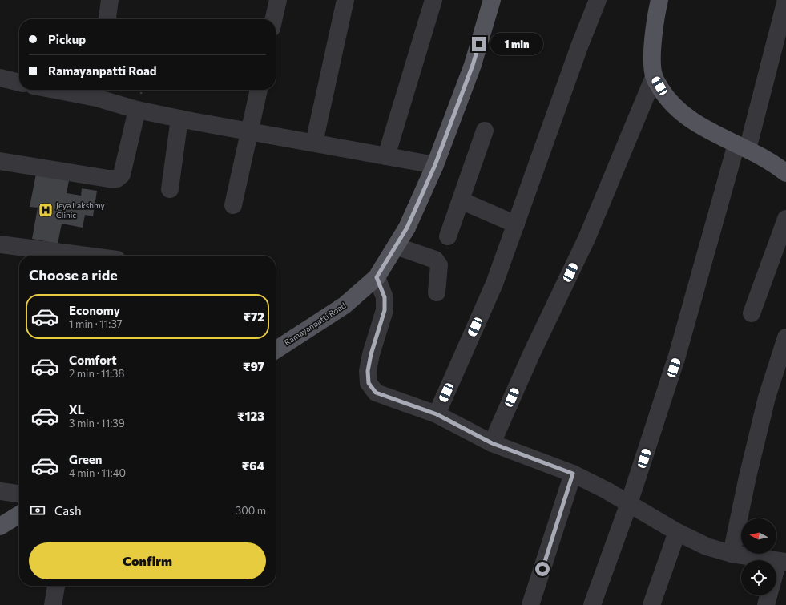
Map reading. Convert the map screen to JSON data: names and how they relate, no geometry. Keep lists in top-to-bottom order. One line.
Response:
{"streets":{"main road":["Ramayanpatti Road"]},"places":{"hospital":["Jeya Lakshmy Clinic"]},"north":"left","page":{"banner":["Pickup","Ramayanpatti Road"],"bubble":"1 min","heading":"Choose a ride","list":[{"name":"Economy","note":"1 min · 11:37","value":"₹72"},{"name":"Comfort","note":"2 min · 11:38","value":"₹97"},{"name":"XL","note":"3 min · 11:39","value":"₹123"},{"name":"Green","note":"4 min · 11:40","value":"₹64"}],"pay":["Cash","300 m"],"buttons":"Confirm"}}
